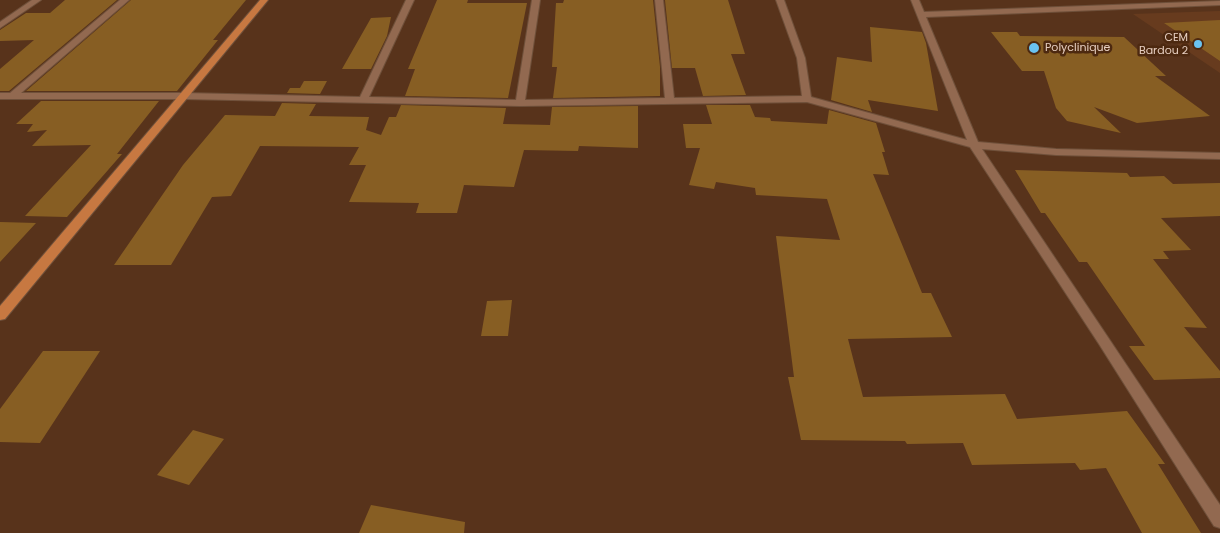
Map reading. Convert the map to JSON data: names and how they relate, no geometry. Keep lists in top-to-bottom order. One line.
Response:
{"places":["CEM Bardou 2","Polyclinique"]}
